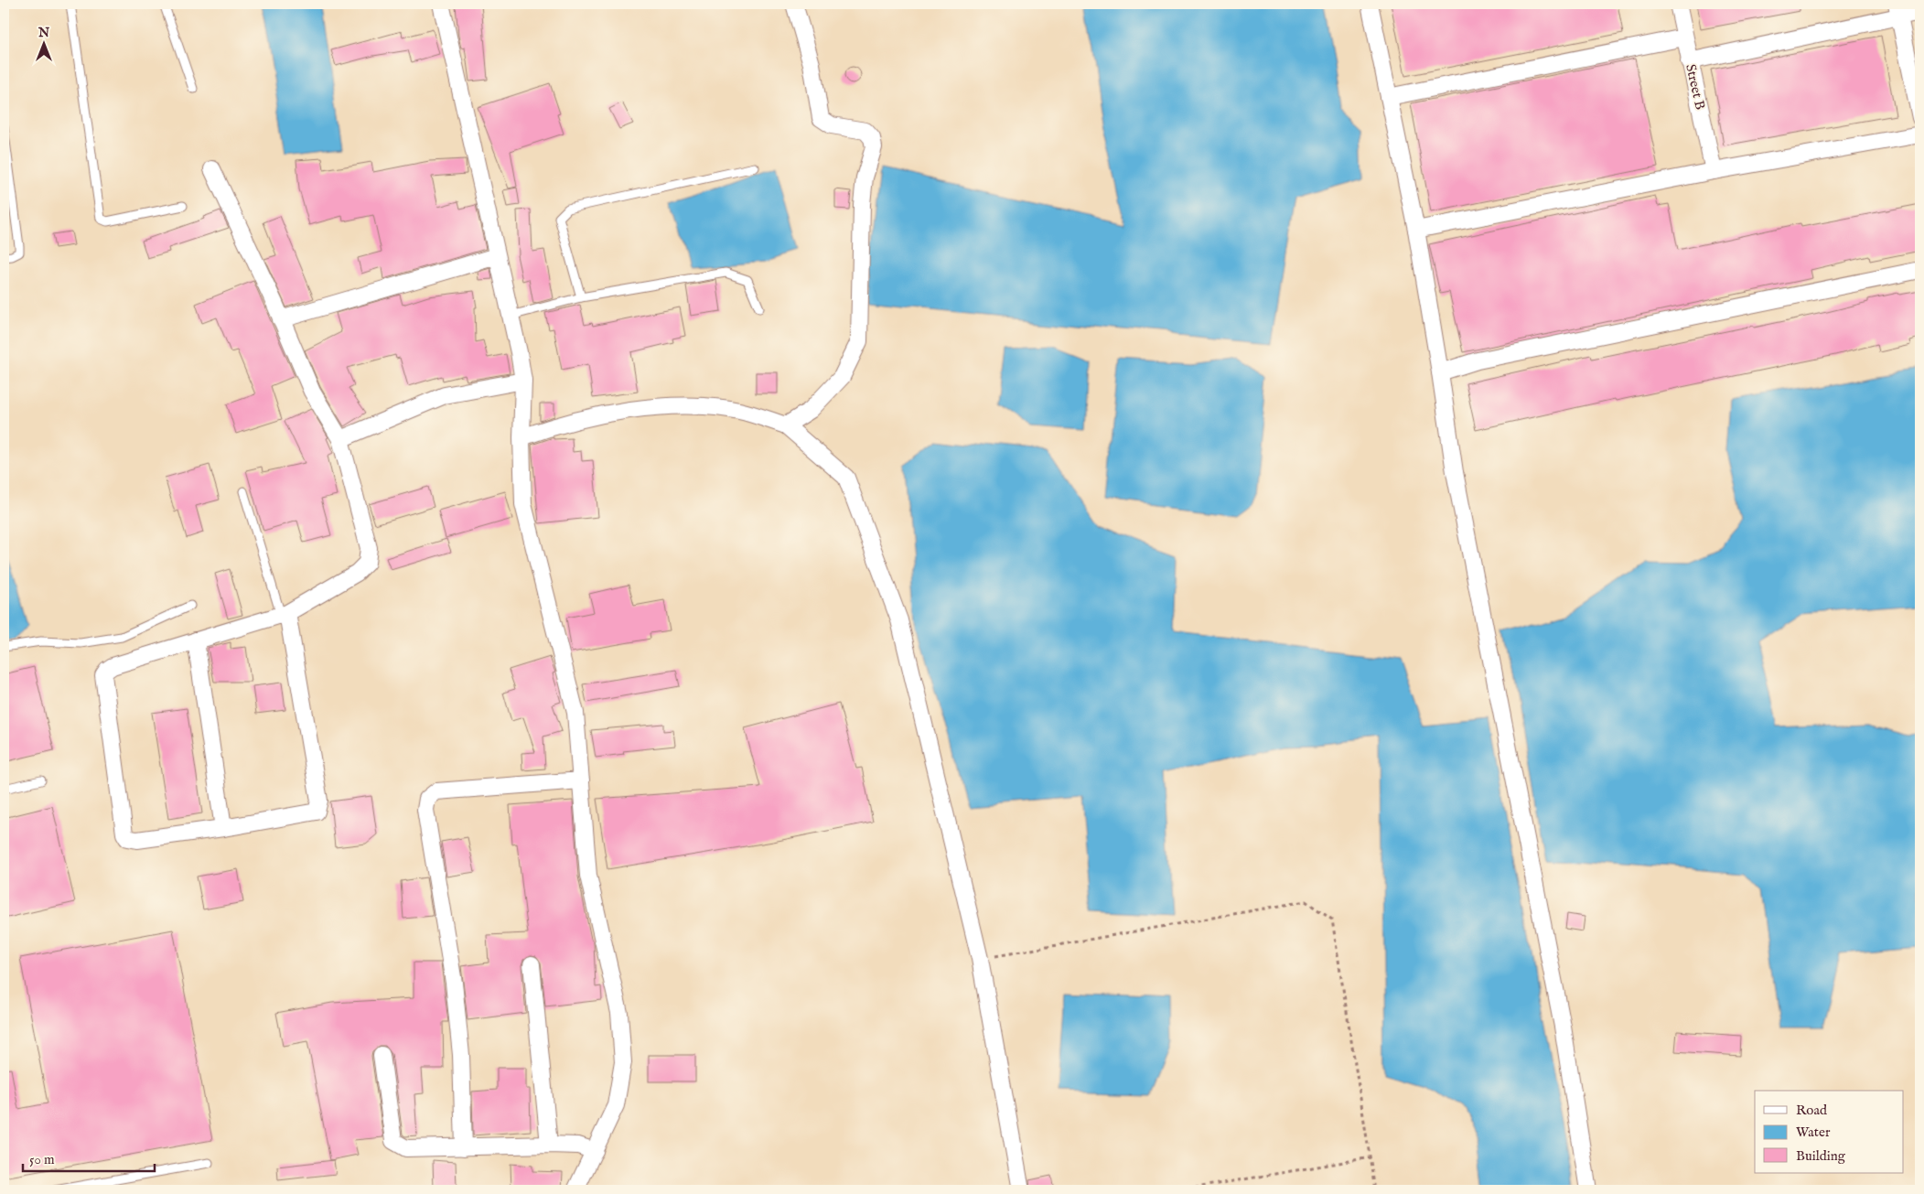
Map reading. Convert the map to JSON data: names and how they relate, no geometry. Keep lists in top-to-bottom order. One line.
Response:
{"streets":{"street":["Street B"]},"legend":["Road","Water","Building"],"scale_bar":"50 m","north":"top"}
